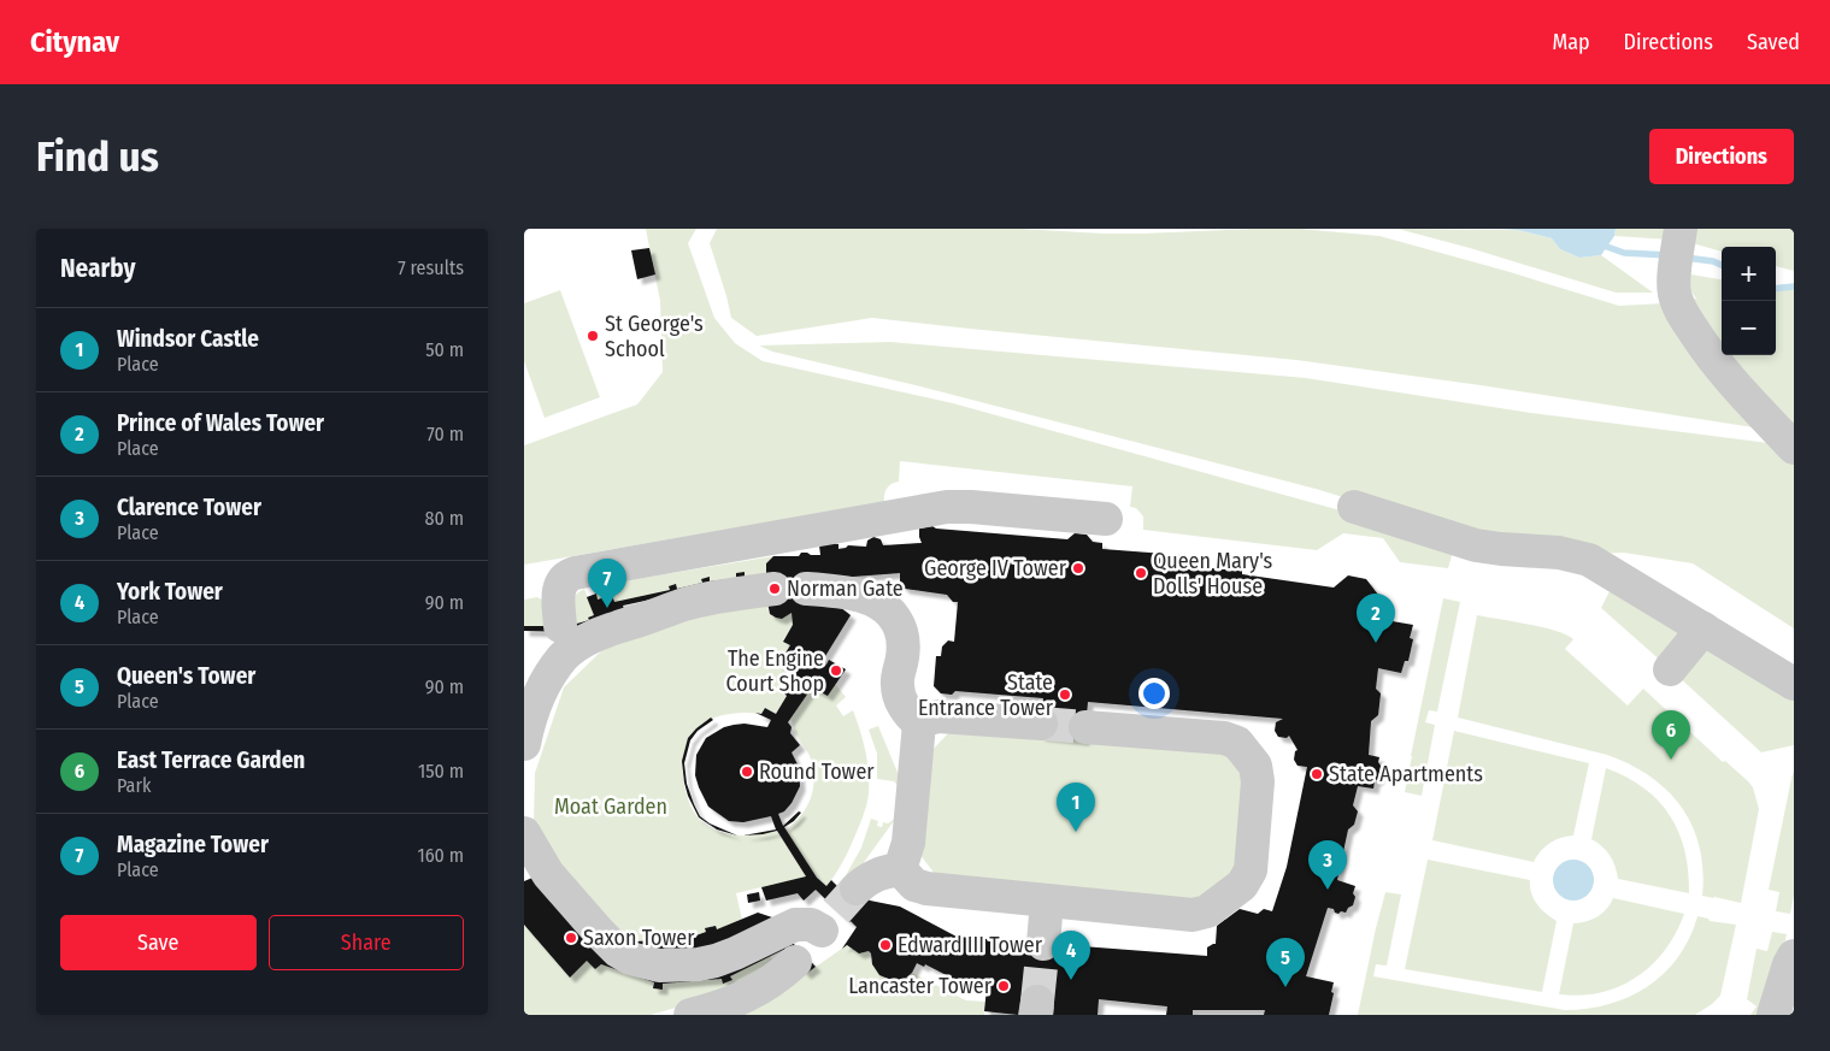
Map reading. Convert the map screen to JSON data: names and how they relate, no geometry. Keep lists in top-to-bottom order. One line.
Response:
{"parks":["Moat Garden"],"places":["St George's School","George IV Tower","Queen Mary's Dolls' House","Norman Gate","The Engine Court Shop","State Entrance Tower","Round Tower","State Apartments","Saxon Tower","Edward III Tower","Lancaster Tower"],"page":{"header":"Citynav","nav":["Map","Directions","Saved"],"buttons":["Directions",["Save","Share"]],"title":"Find us","heading":["Nearby","7 results"],"map_buttons":["+","−"],"list":[{"mark":"1","name":"Windsor Castle","note":"Place","value":"50 m"},{"mark":"2","name":"Prince of Wales Tower","note":"Place","value":"70 m"},{"mark":"3","name":"Clarence Tower","note":"Place","value":"80 m"},{"mark":"4","name":"York Tower","note":"Place","value":"90 m"},{"mark":"5","name":"Queen's Tower","note":"Place","value":"90 m"},{"mark":"6","name":"East Terrace Garden","note":"Park","value":"150 m"},{"mark":"7","name":"Magazine Tower","note":"Place","value":"160 m"}],"pins":["7","2","6","1","3","4","5"]}}
